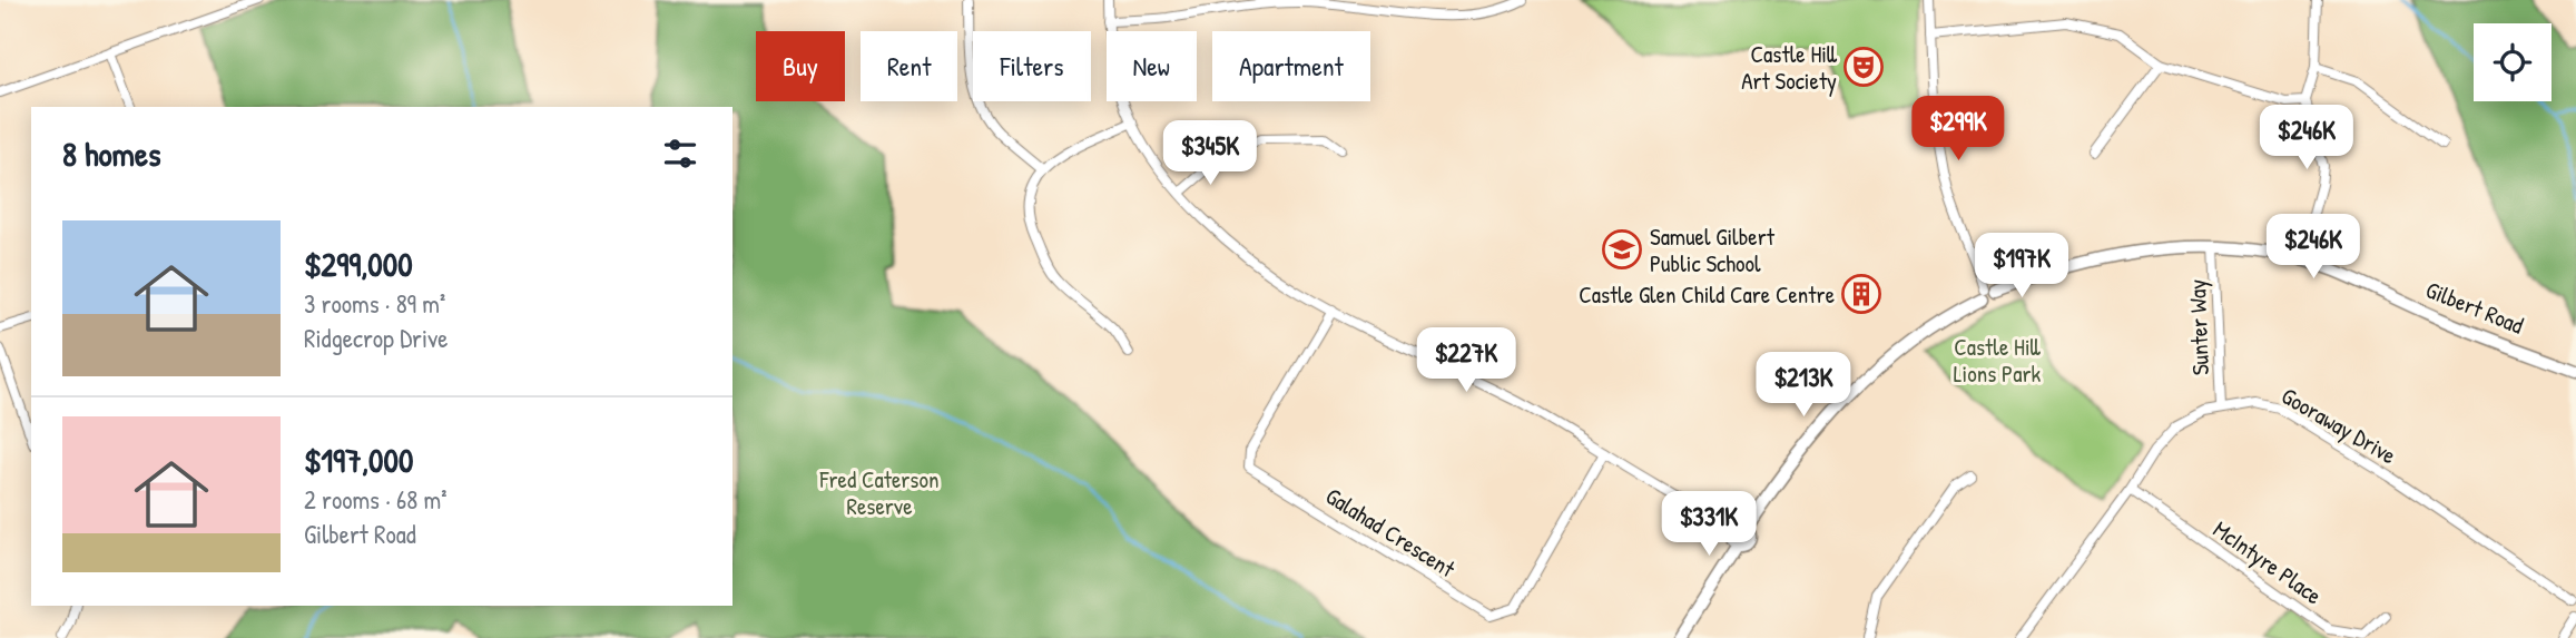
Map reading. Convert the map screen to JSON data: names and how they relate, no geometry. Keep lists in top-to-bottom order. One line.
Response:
{"streets":{"main road":["Gilbert Road"],"street":["Sunter Way","Gooraway Drive","Galahad Crescent","McIntyre Place"]},"crossings":[["Gilbert Road","Sunter Way"],["Sunter Way","Gooraway Drive"],["Gooraway Drive","McIntyre Place"]],"parks":["Castle Hill Lions Park","Fred Caterson Reserve"],"places":{"theatre":["Castle Hill Art Society"],"school or university":["Samuel Gilbert Public School"],"building":["Castle Glen Child Care Centre"]},"page":{"chip":["Buy","Rent","Filters","New","Apartment"],"price":["$299K","$246K","$345K","$246K","$197K","$227K","$213K","$331K"],"heading":"8 homes","list":[{"name":"$299,000","note":"3 rooms · 89 m² · Ridgecrop Drive"},{"name":"$197,000","note":"2 rooms · 68 m² · Gilbert Road"}]}}
